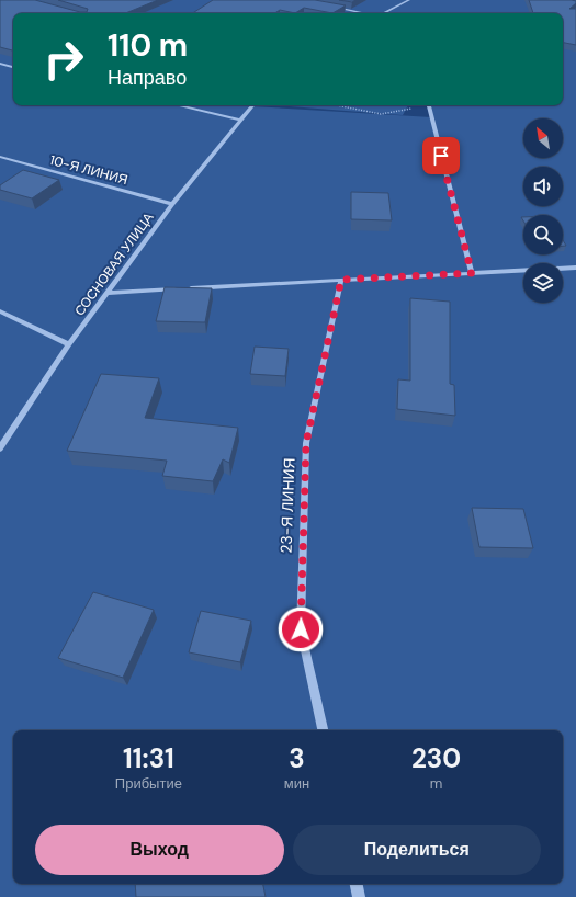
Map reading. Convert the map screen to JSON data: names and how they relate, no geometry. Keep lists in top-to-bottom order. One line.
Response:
{"streets":{"street":["10-Я ЛИНИЯ","СОСНОВАЯ УЛИЦА","23-Я ЛИНИЯ"]},"crossings":[["10-Я ЛИНИЯ","СОСНОВАЯ УЛИЦА"]],"north":"top left","page":{"turn":["110 m","Направо"],"eta":["11:31","Прибытие","3","мин","230","m"],"buttons":["Выход","Поделиться"]}}
